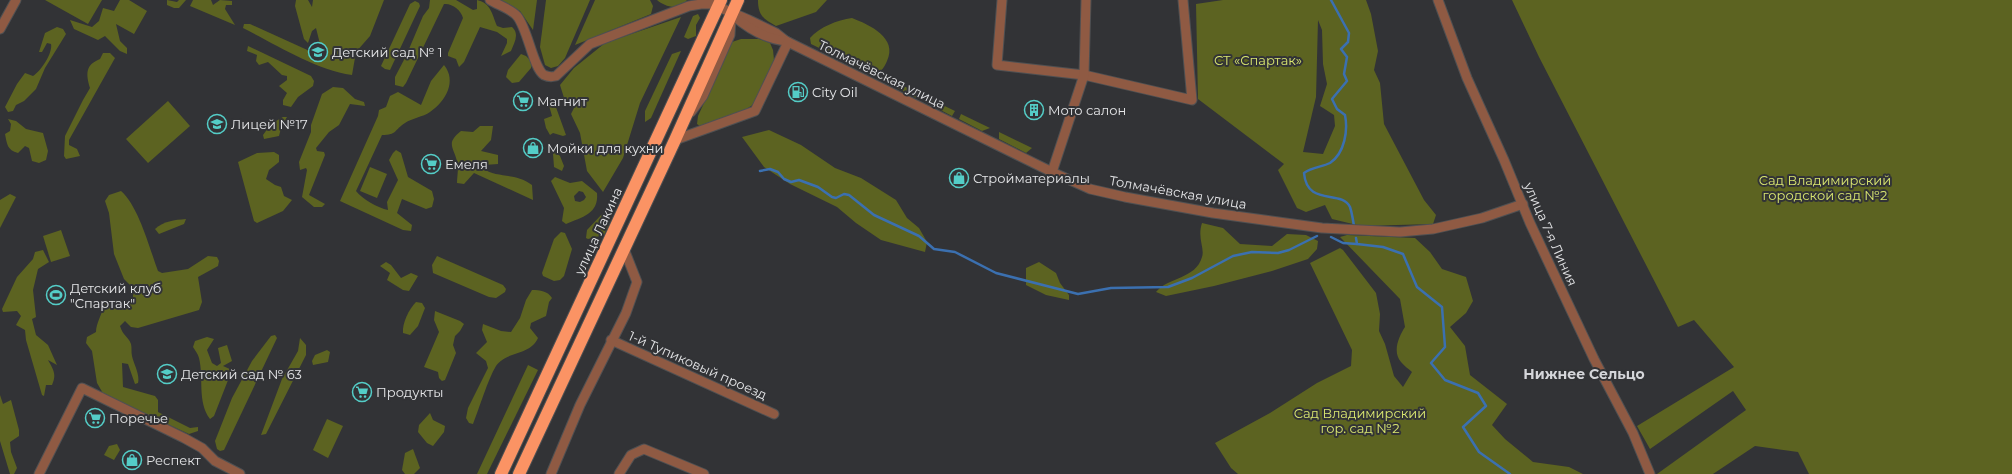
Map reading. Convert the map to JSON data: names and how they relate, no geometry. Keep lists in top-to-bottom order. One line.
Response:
{"streets":{"highway":["улица Лакина"],"street":["Толмачёвская улица","улица 7-я Линия","1-й Тупиковый проезд"]},"crossings":[["Толмачёвская улица","улица Лакина"],["Толмачёвская улица","улица 7-я Линия"]],"districts":["Нижнее Сельцо"],"parks":["СТ «Спартак»","Сад Владимирский городской сад №2","Сад Владимирский гор. сад №2"],"places":{"school or university":["Детский сад № 1","Лицей №17","Детский сад № 63"],"fuel station":["City Oil"],"supermarket":["Магнит","Емеля","Продукты","Поречье"],"building":["Мото салон"],"shop":["Мойки для кухни","Стройматериалы","Респект"],"sports":["Детский клуб \"Спартак\""]}}
